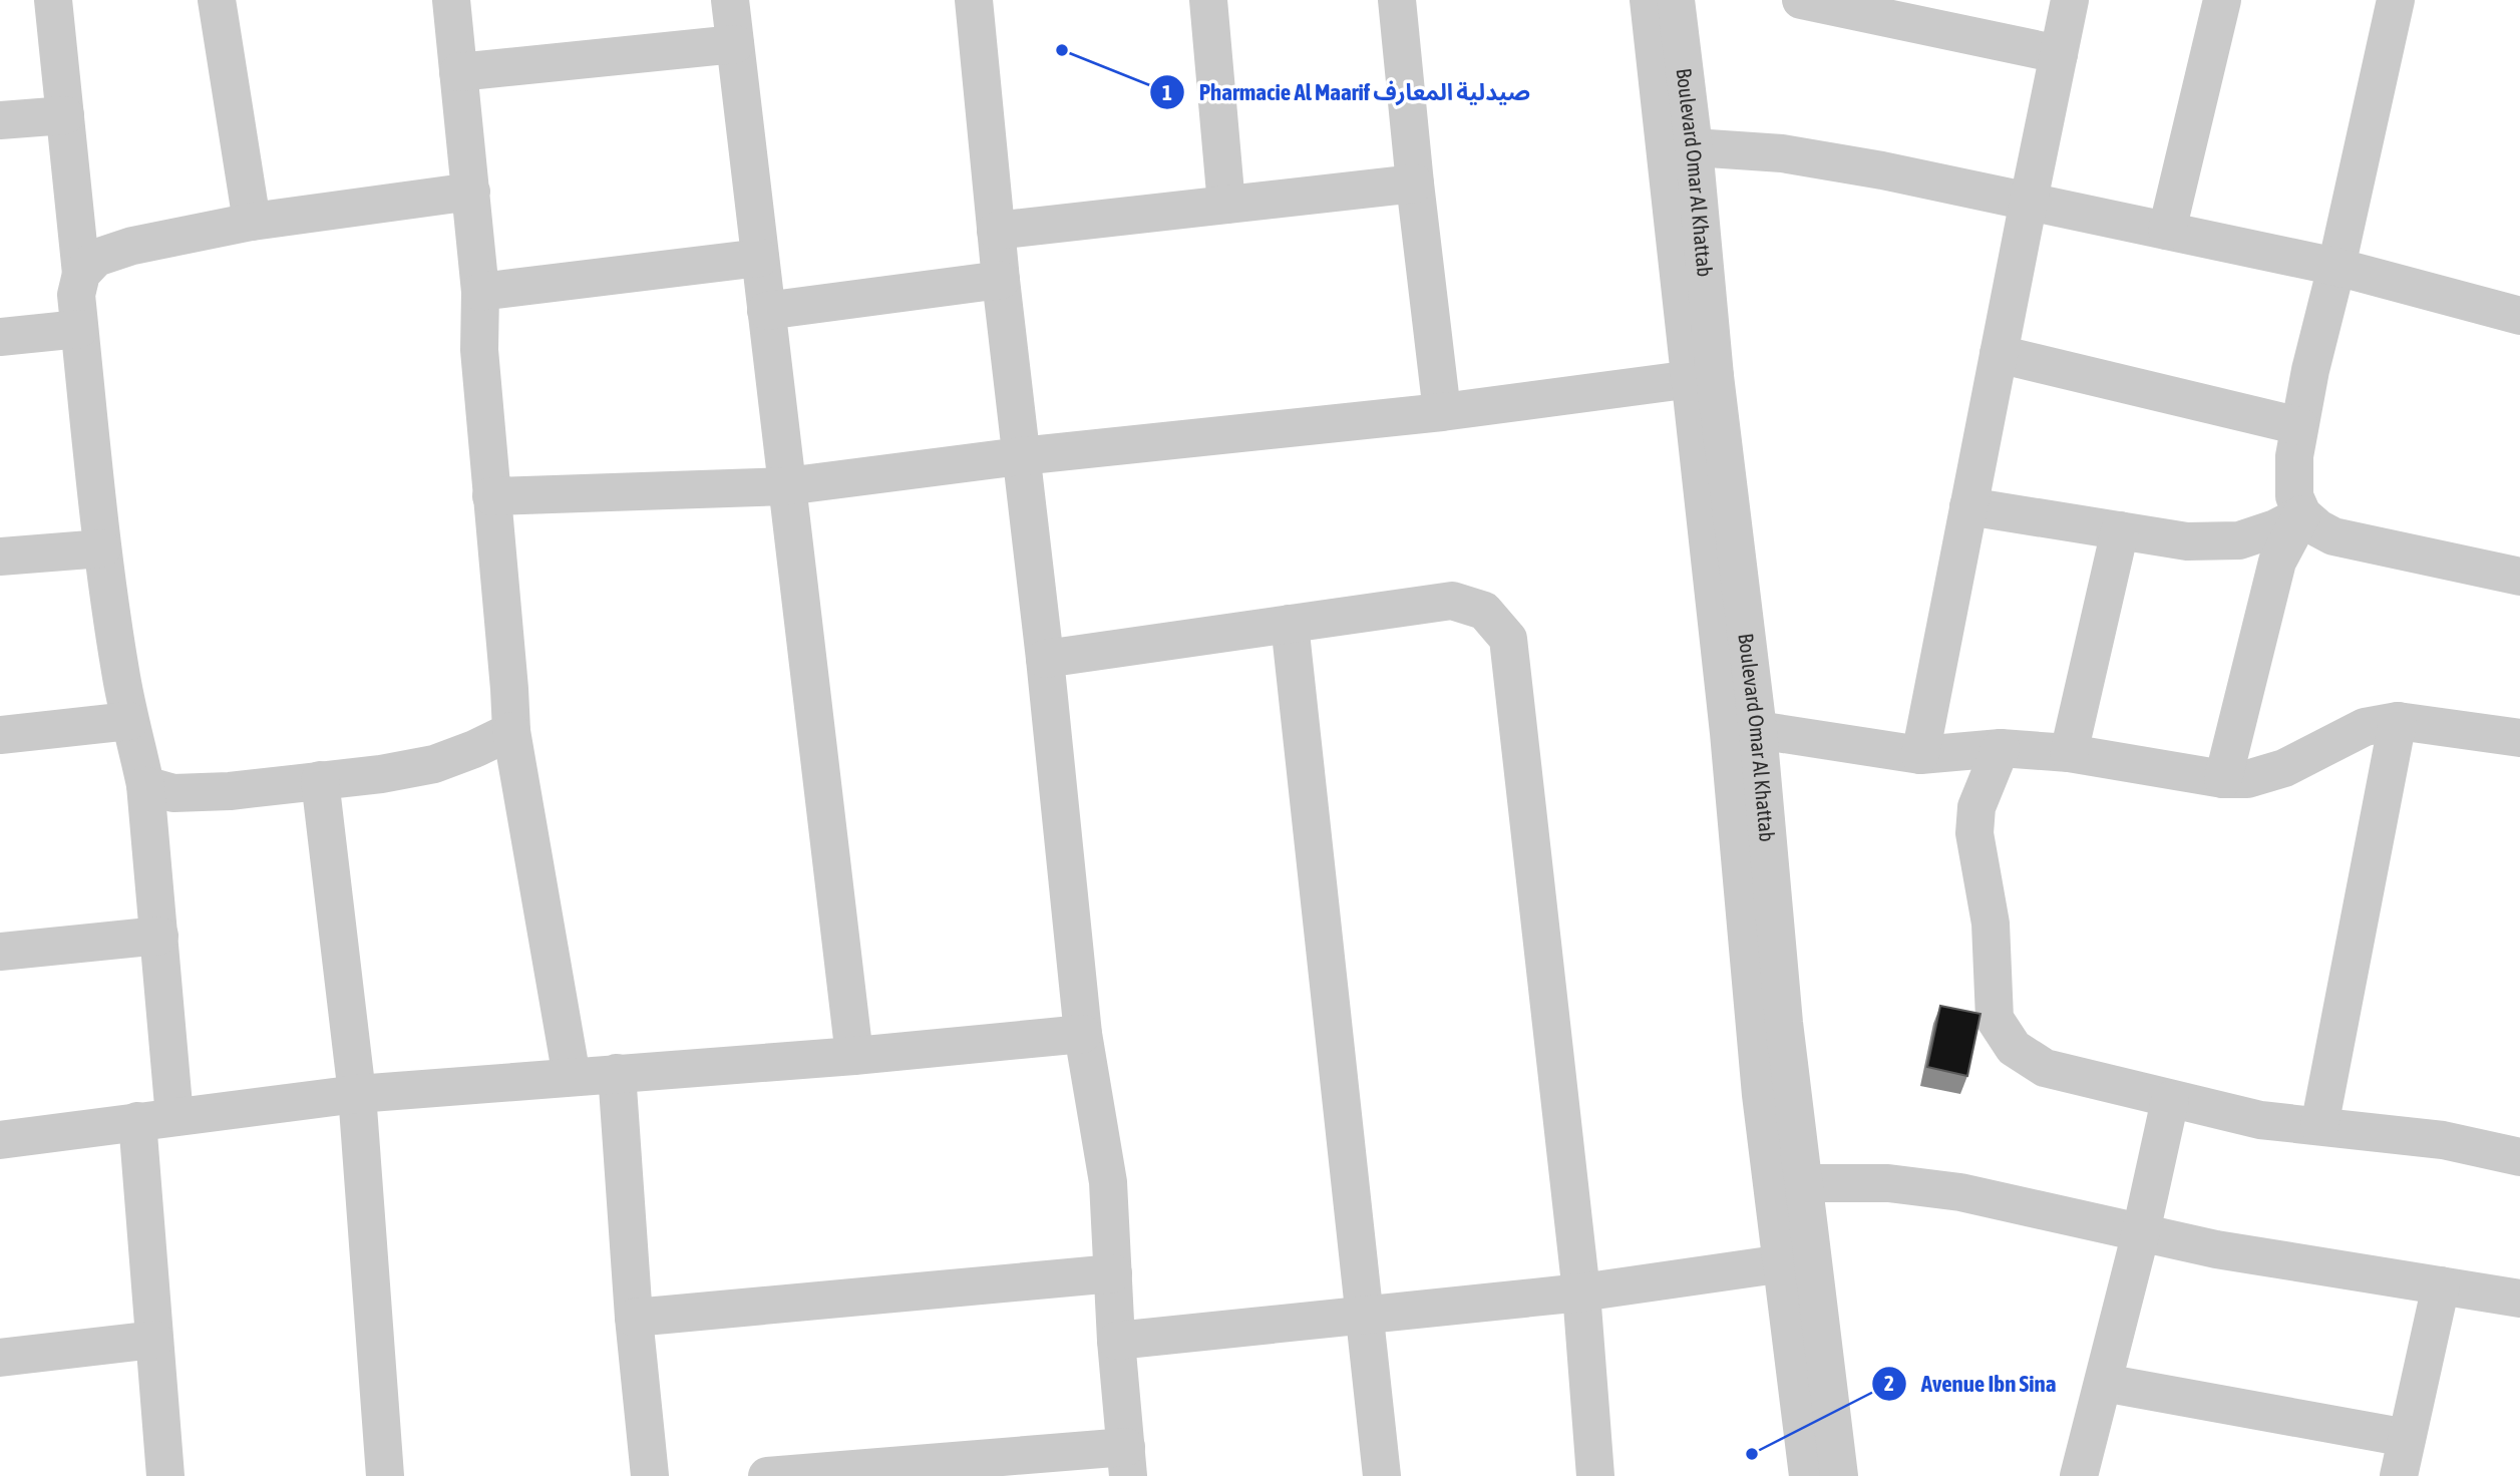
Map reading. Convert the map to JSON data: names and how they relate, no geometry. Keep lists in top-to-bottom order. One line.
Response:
{"streets":{"street":["Boulevard Omar Al Khattab"]},"places":["Pharmacie Al Maarif صيدلية المعارف","Avenue Ibn Sina"]}
